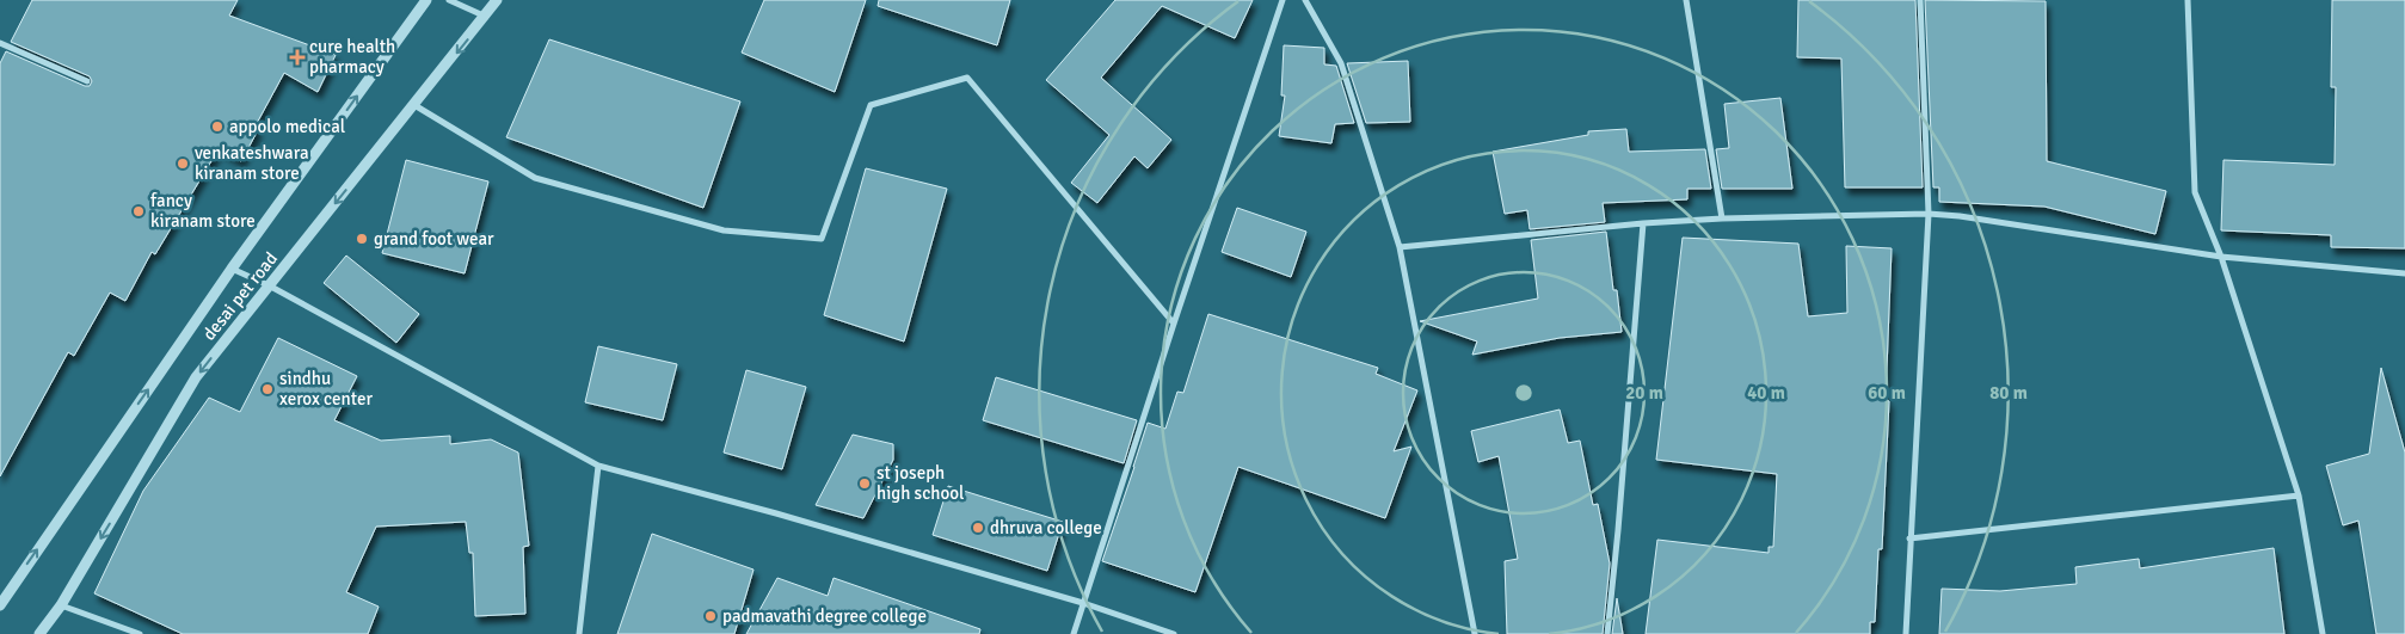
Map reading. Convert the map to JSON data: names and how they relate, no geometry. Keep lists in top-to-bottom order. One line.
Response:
{"streets":{"street":["desai pet road"]},"places":{"health":["cure health pharmacy"],"other":["appolo medical","venkateshwara kiranam store","fancy kiranam store","grand foot wear","sindhu xerox center","st joseph high school","dhruva college","padmavathi degree college"]},"rings":["20 m","40 m","60 m","80 m"]}
